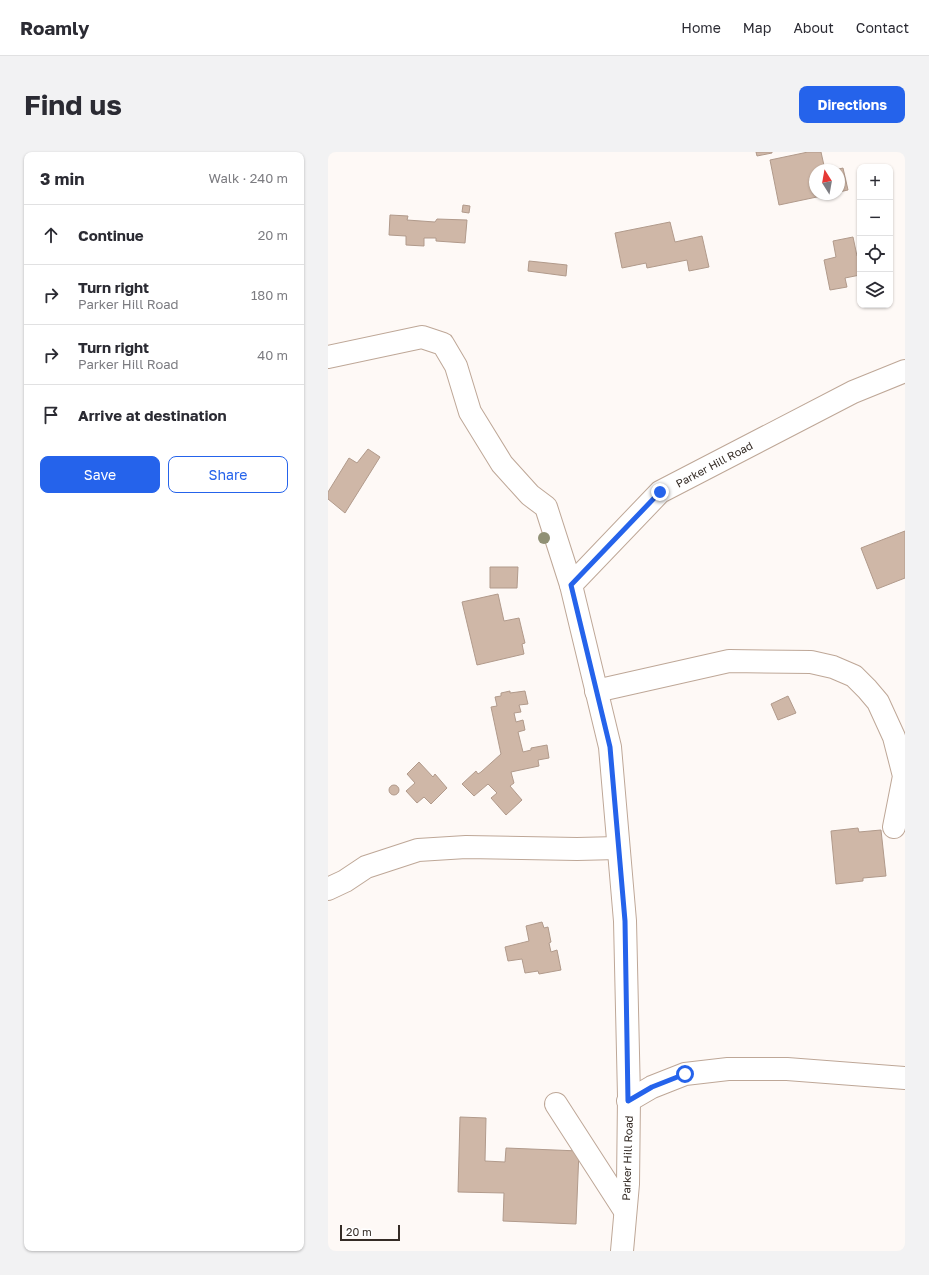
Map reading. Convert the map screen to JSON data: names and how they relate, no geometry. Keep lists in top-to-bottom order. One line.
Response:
{"streets":{"street":["Parker Hill Road"]},"scale_bar":"20 m","north":"top","page":{"header":"Roamly","nav":["Home","Map","About","Contact"],"buttons":["Directions",["Save","Share"]],"title":"Find us","heading":["3 min","Walk · 240 m"],"map_buttons":["+","−"],"list":[["Continue","20 m"],["Turn right","Parker Hill Road","180 m"],["Turn right","Parker Hill Road","40 m"],"Arrive at destination"],"scale":"20 m"}}
